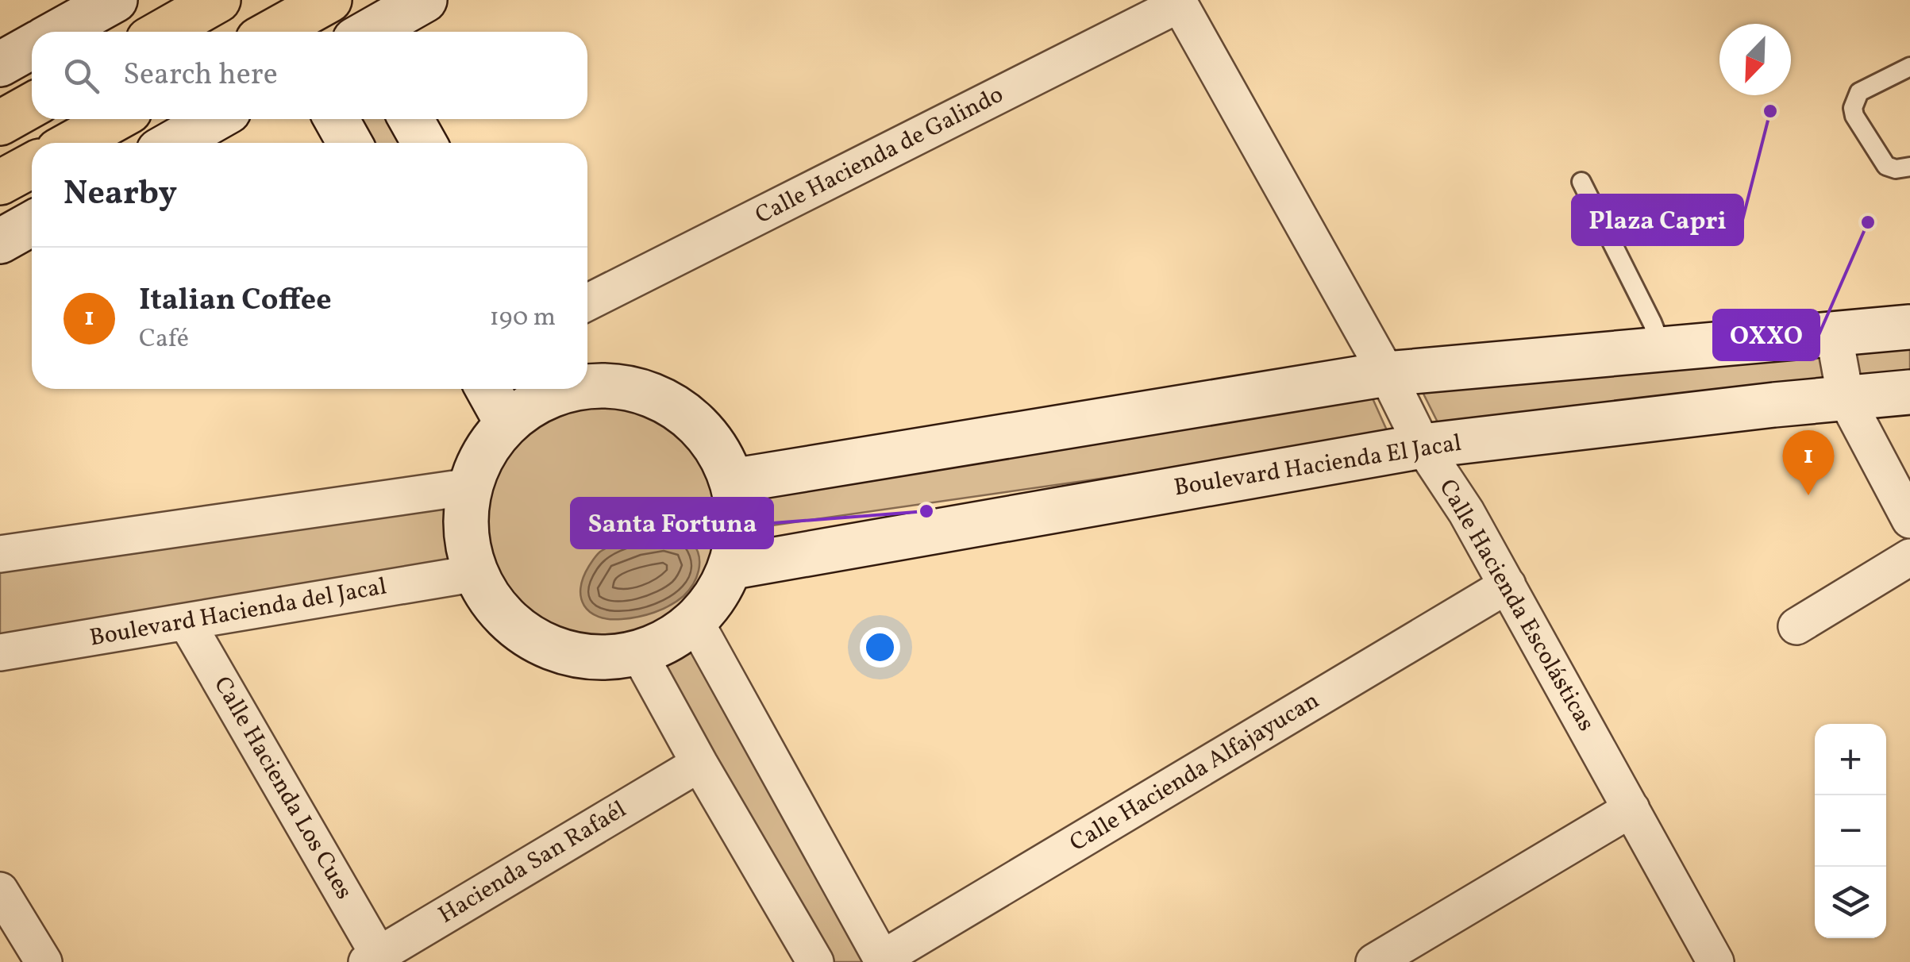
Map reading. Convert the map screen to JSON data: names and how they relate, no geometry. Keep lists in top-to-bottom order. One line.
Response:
{"streets":{"main road":["Boulevard Hacienda El Jacal"],"street":["Calle Hacienda de Galindo","Calle Hacienda Escolásticas","Boulevard Hacienda del Jacal","Calle Hacienda Alfajayucan","Calle Hacienda Los Cues","Hacienda San Rafaél"]},"crossings":[["Calle Hacienda de Galindo","Calle Hacienda Escolásticas"],["Boulevard Hacienda El Jacal","Calle Hacienda Escolásticas"],["Calle Hacienda Escolásticas","Calle Hacienda Alfajayucan"],["Boulevard Hacienda del Jacal","Calle Hacienda Los Cues"],["Calle Hacienda Los Cues","Hacienda San Rafaél"]],"places":["Plaza Capri","OXXO","Santa Fortuna"],"north":"bottom left","page":{"search":"Search here","heading":"Nearby","list":[{"mark":"1","name":"Italian Coffee","note":"Café","value":"190 m"}],"pins":"1","map_buttons":["+","−"]}}
